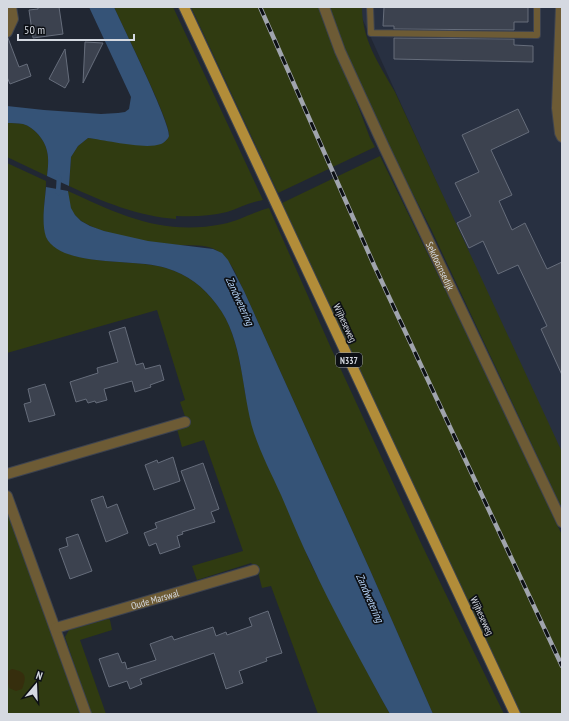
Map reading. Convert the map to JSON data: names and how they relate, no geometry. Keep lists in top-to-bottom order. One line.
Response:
{"streets":{"main road":["Wijheseweg","N337"],"street":["Sekdoornsedijk","Oude Marswal"]},"water":["Zandwetering"],"scale_bar":"50 m","north":"top"}
